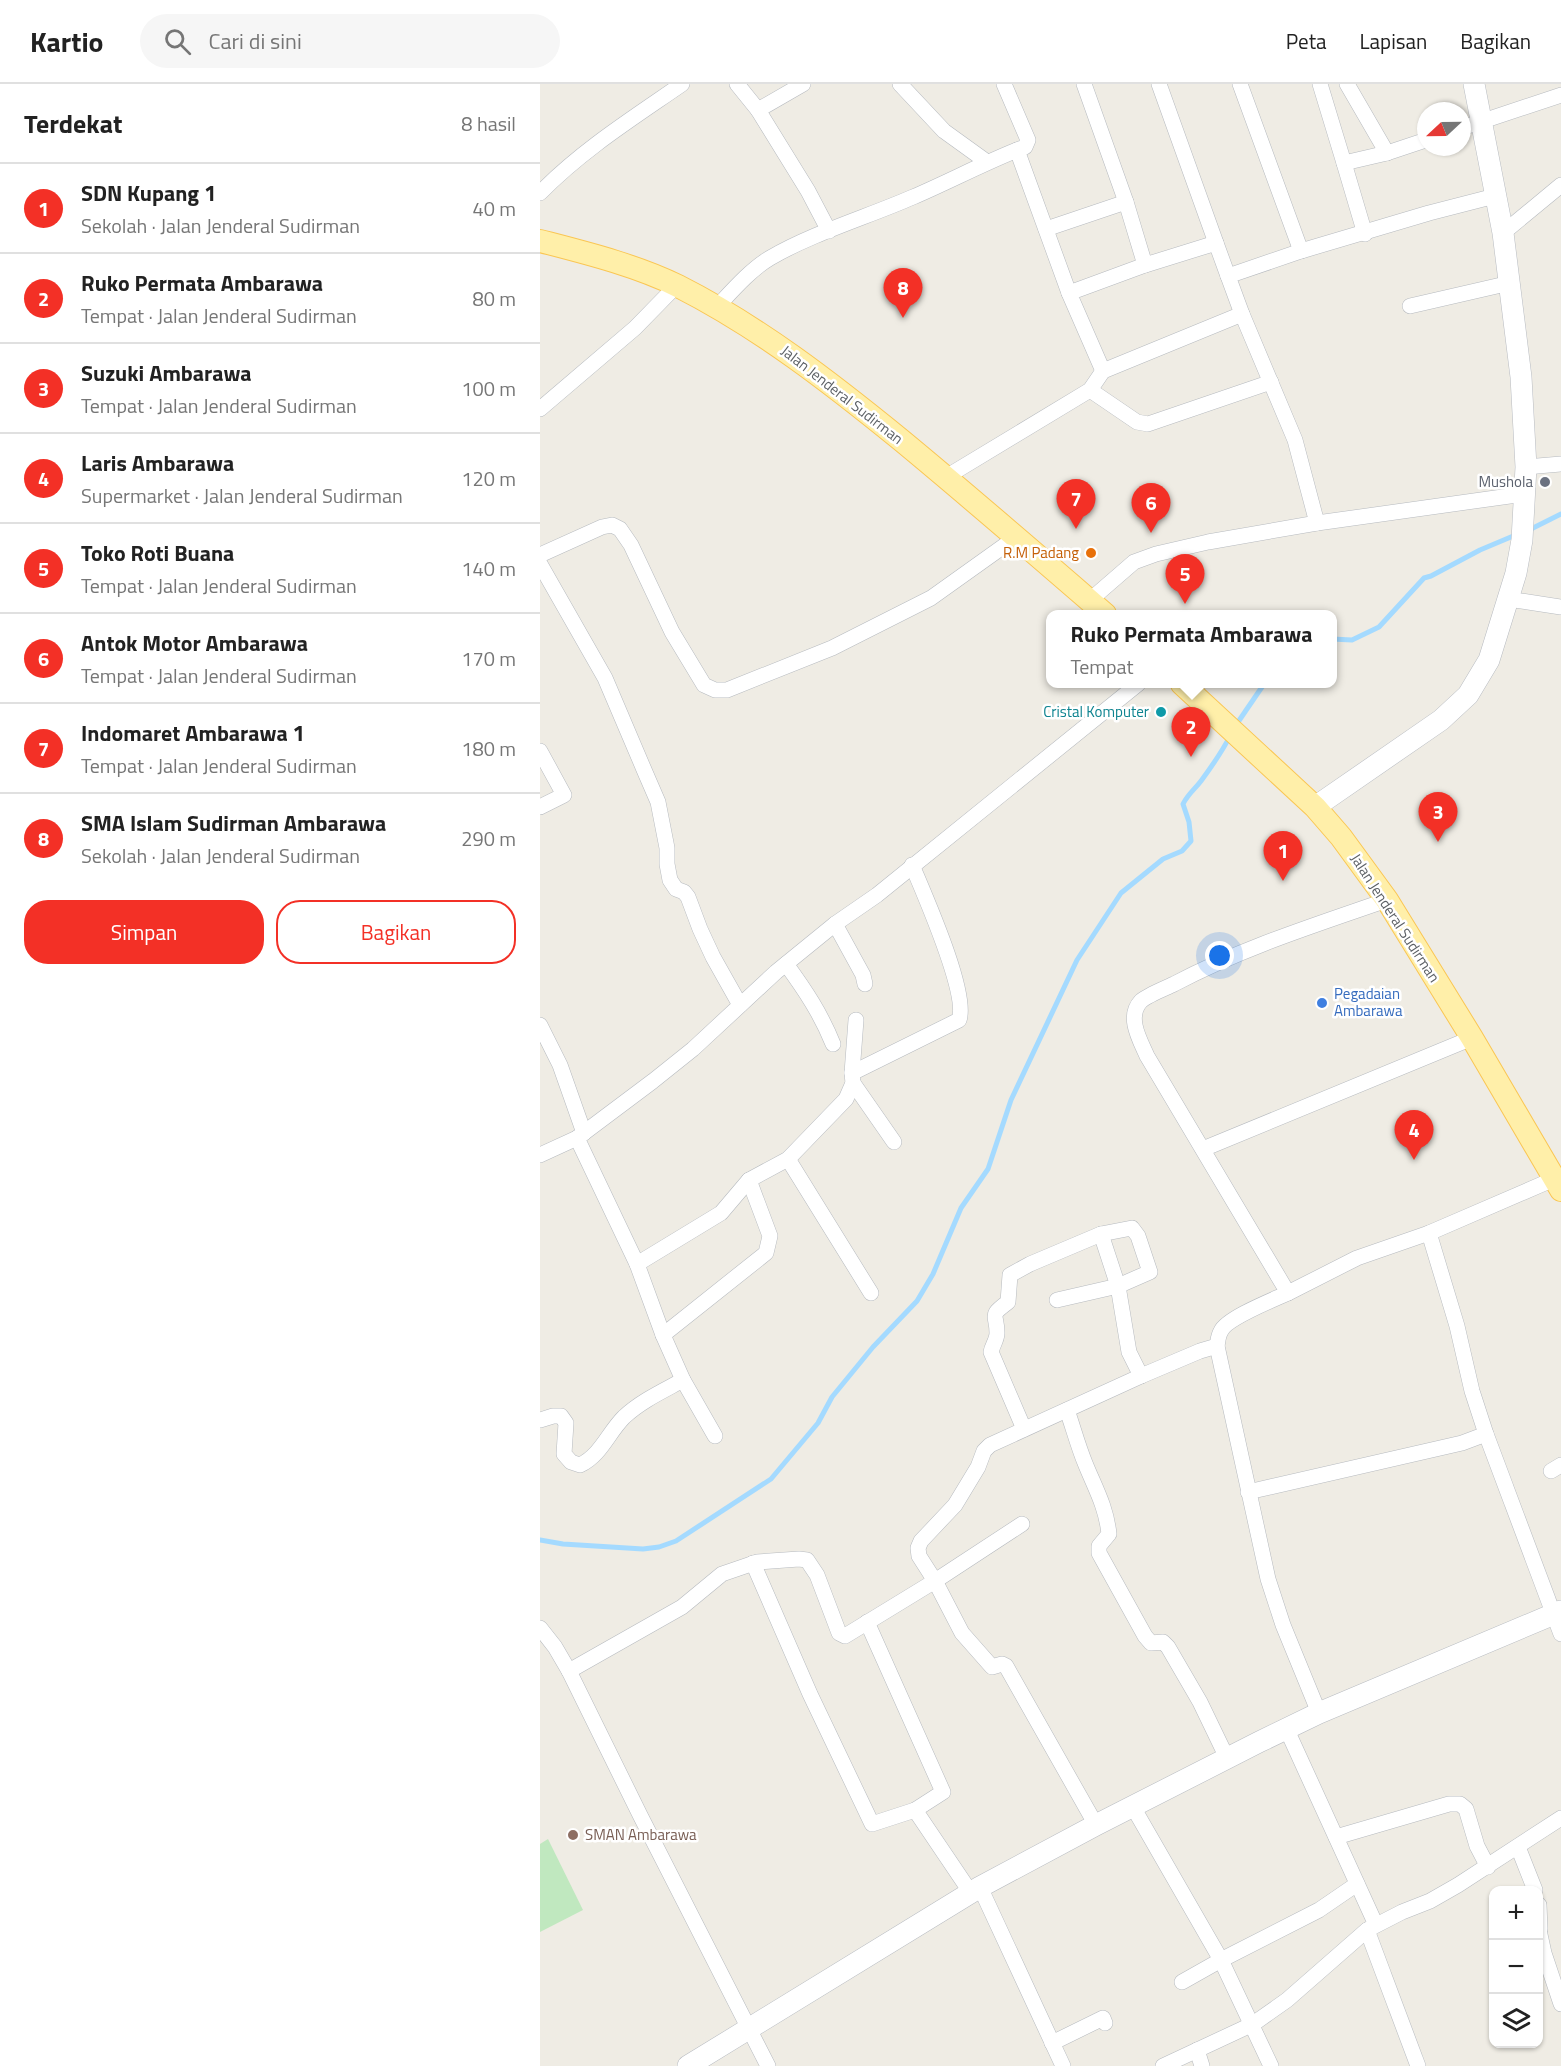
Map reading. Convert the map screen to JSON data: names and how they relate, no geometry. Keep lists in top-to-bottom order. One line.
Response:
{"streets":{"main road":["Jalan Jenderal Sudirman"]},"places":["Mushola","R.M Padang","Cristal Komputer","Pegadaian Ambarawa","SMAN Ambarawa"],"north":"left","page":{"header":"Kartio","search":"Cari di sini","nav":["Peta","Lapisan","Bagikan"],"heading":["Terdekat","8 hasil"],"list":[{"mark":"1","name":"SDN Kupang 1","note":"Sekolah · Jalan Jenderal Sudirman","value":"40 m"},{"mark":"2","name":"Ruko Permata Ambarawa","note":"Tempat · Jalan Jenderal Sudirman","value":"80 m"},{"mark":"3","name":"Suzuki Ambarawa","note":"Tempat · Jalan Jenderal Sudirman","value":"100 m"},{"mark":"4","name":"Laris Ambarawa","note":"Supermarket · Jalan Jenderal Sudirman","value":"120 m"},{"mark":"5","name":"Toko Roti Buana","note":"Tempat · Jalan Jenderal Sudirman","value":"140 m"},{"mark":"6","name":"Antok Motor Ambarawa","note":"Tempat · Jalan Jenderal Sudirman","value":"170 m"},{"mark":"7","name":"Indomaret Ambarawa 1","note":"Tempat · Jalan Jenderal Sudirman","value":"180 m"},{"mark":"8","name":"SMA Islam Sudirman Ambarawa","note":"Sekolah · Jalan Jenderal Sudirman","value":"290 m"}],"pins":["8","7","6","5","2","3","1","4"],"popup":["Ruko Permata Ambarawa","Tempat"],"buttons":["Simpan","Bagikan"],"map_buttons":["+","−"]}}
